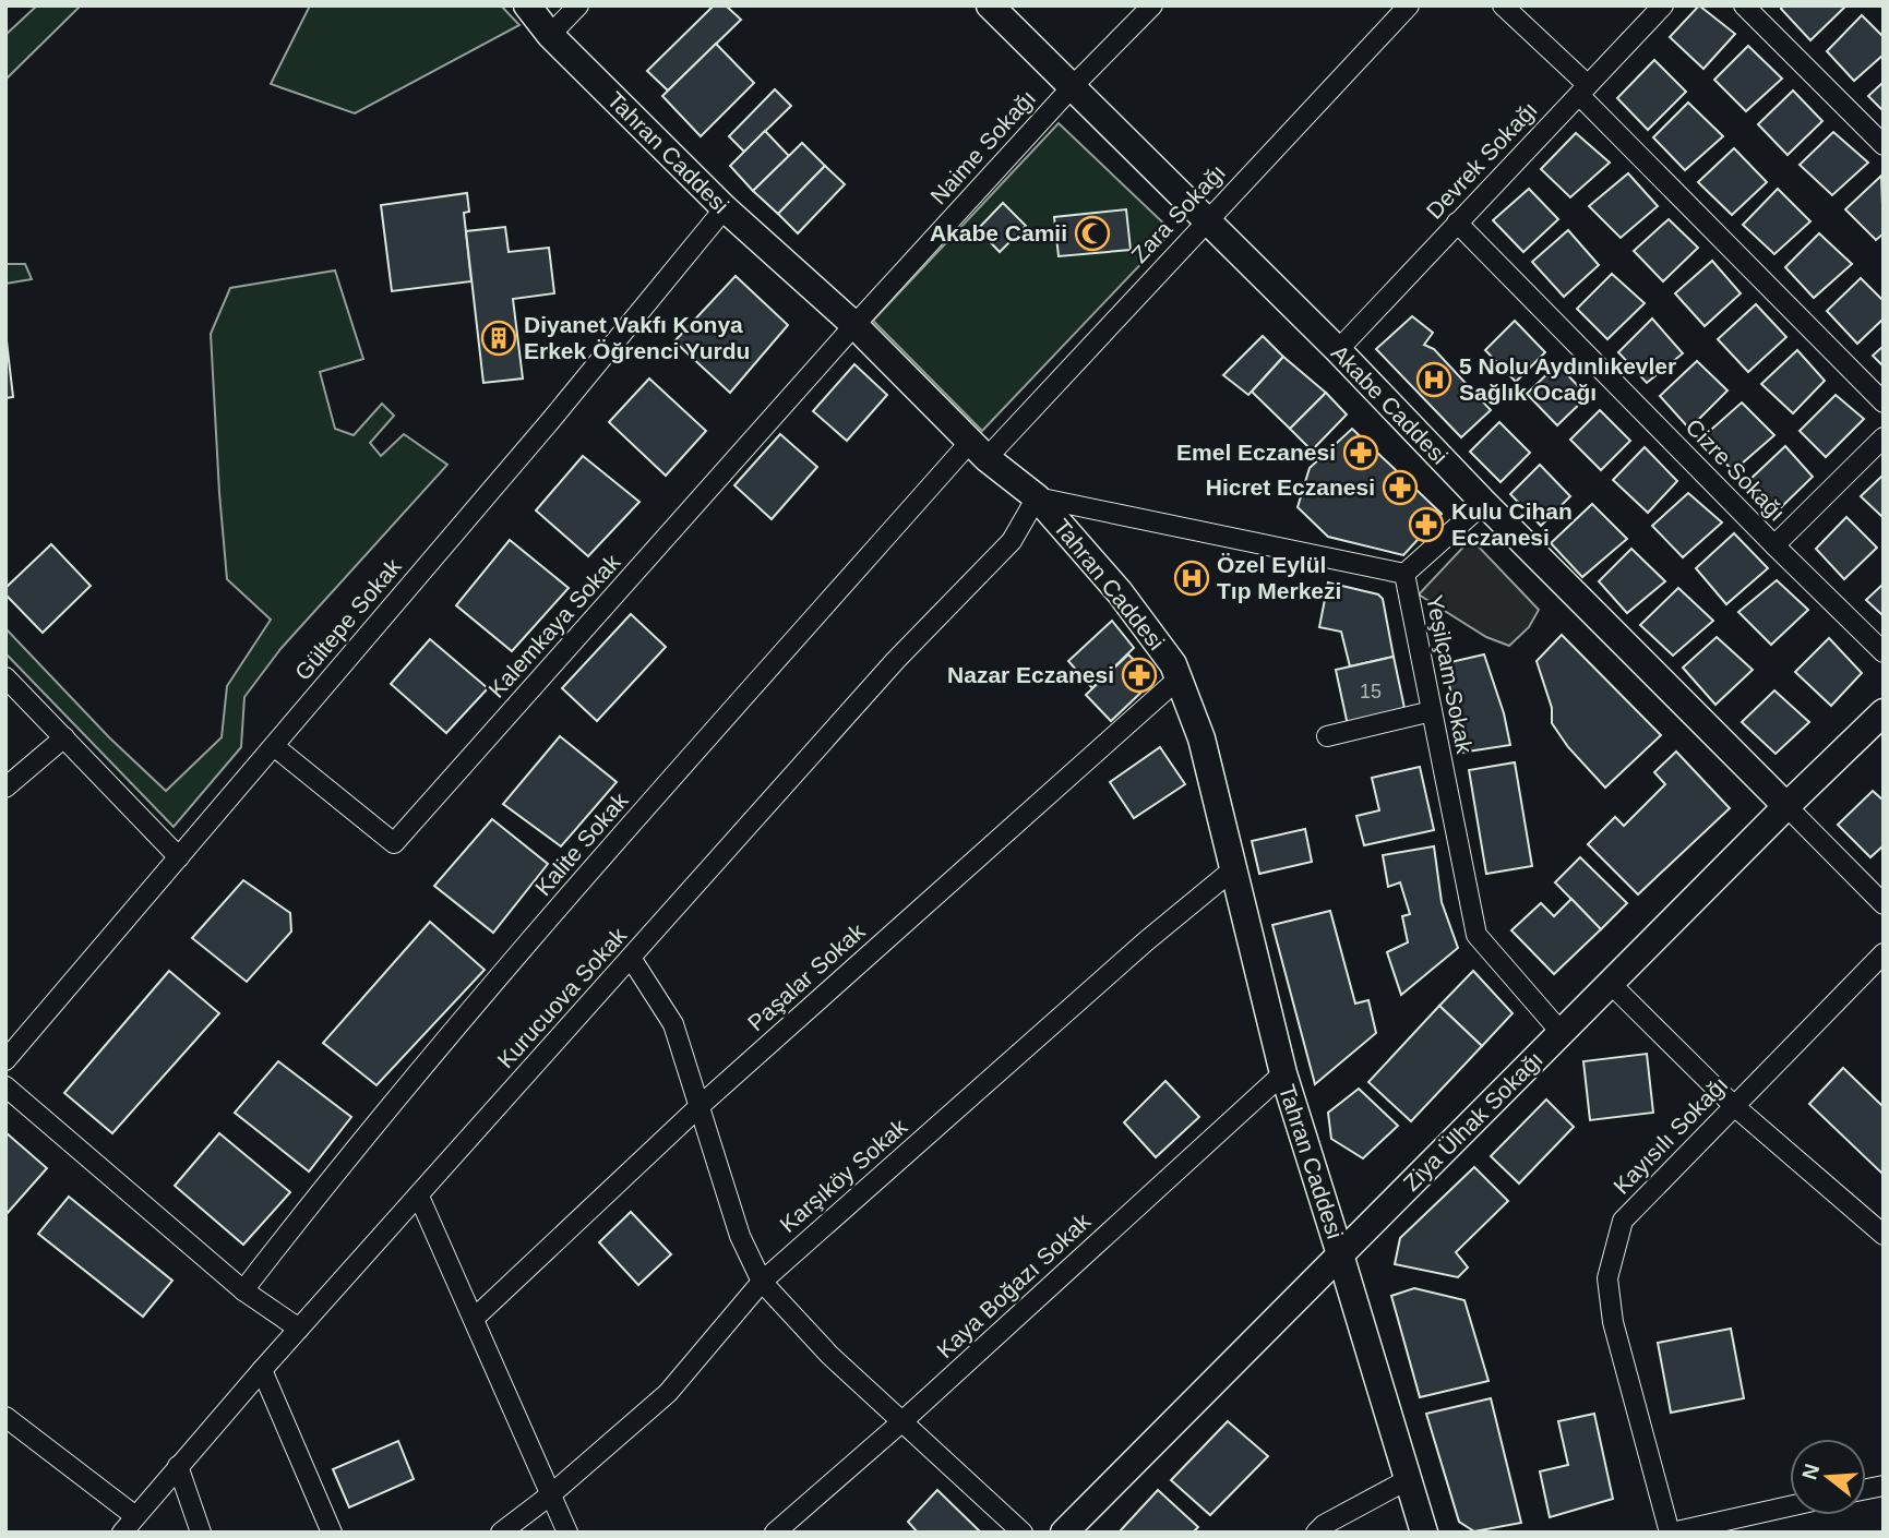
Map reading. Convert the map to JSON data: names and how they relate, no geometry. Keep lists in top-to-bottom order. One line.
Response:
{"streets":{"street":["Naime Sokağı","Tahran Caddesi","Devrek Sokağı","Zara Sokağı","Akabe Caddesi","Cizre Sokağı","Gültepe Sokak","Kalemkaya Sokak","Yeşilçam Sokak","Kalite Sokak","Paşalar Sokak","Kurucuova Sokak","Ziya Ülhak Sokağı","Kayısılı Sokağı","Karşıköy Sokak","Kaya Boğazı Sokak"]},"crossings":[["Naime Sokağı","Tahran Caddesi"],["Naime Sokağı","Akabe Caddesi"],["Naime Sokağı","Kalemkaya Sokak"],["Tahran Caddesi","Zara Sokağı"],["Tahran Caddesi","Gültepe Sokak"],["Tahran Caddesi","Kalemkaya Sokak"],["Tahran Caddesi","Yeşilçam Sokak"],["Tahran Caddesi","Kalite Sokak"],["Tahran Caddesi","Paşalar Sokak"],["Tahran Caddesi","Kurucuova Sokak"],["Tahran Caddesi","Ziya Ülhak Sokağı"],["Tahran Caddesi","Karşıköy Sokak"],["Tahran Caddesi","Kaya Boğazı Sokak"],["Devrek Sokağı","Akabe Caddesi"],["Devrek Sokağı","Cizre Sokağı"],["Zara Sokağı","Akabe Caddesi"],["Zara Sokağı","Kalite Sokak"],["Akabe Caddesi","Ziya Ülhak Sokağı"],["Gültepe Sokak","Kalemkaya Sokak"],["Yeşilçam Sokak","Kurucuova Sokak"],["Yeşilçam Sokak","Ziya Ülhak Sokağı"]],"places":{"mosque":["Akabe Camii"],"building":["Diyanet Vakfı Konya Erkek Öğrenci Yurdu"],"hospital":["5 Nolu Aydınlıkevler Sağlık Ocağı","Özel Eylül Tıp Merkezi"],"pharmacy":["Emel Eczanesi","Hicret Eczanesi","Kulu Cihan Eczanesi","Nazar Eczanesi"]},"house_numbers":["15"],"north":"left"}
